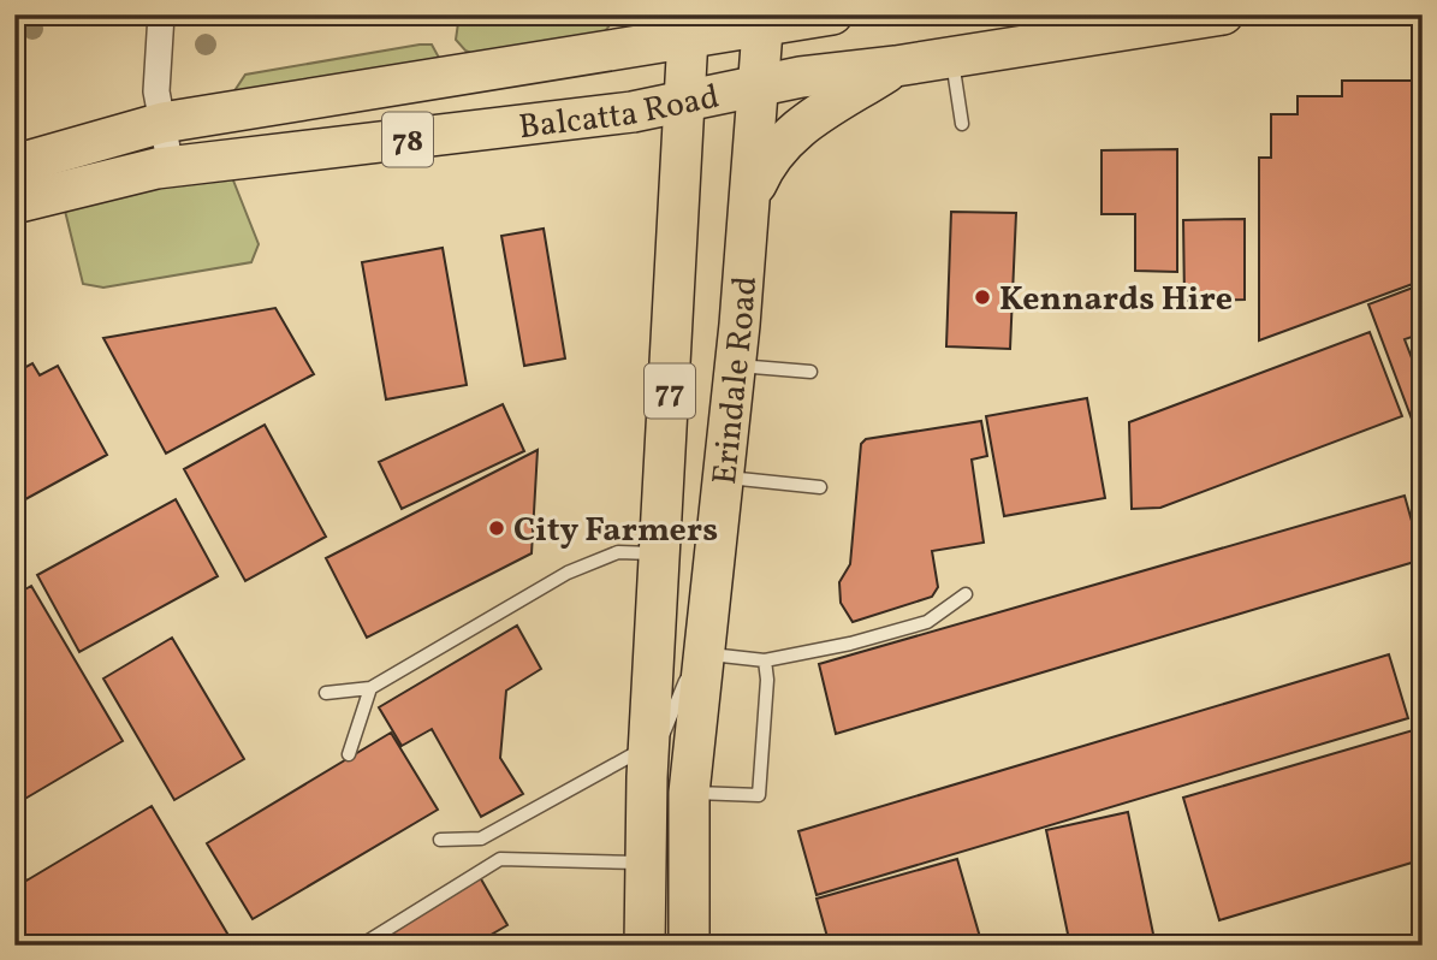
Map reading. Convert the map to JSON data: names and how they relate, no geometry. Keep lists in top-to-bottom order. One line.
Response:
{"streets":{"main road":["Balcatta Road","78","Erindale Road","77"]},"crossings":[["Balcatta Road","Erindale Road"]],"places":["Kennards Hire","City Farmers"]}
